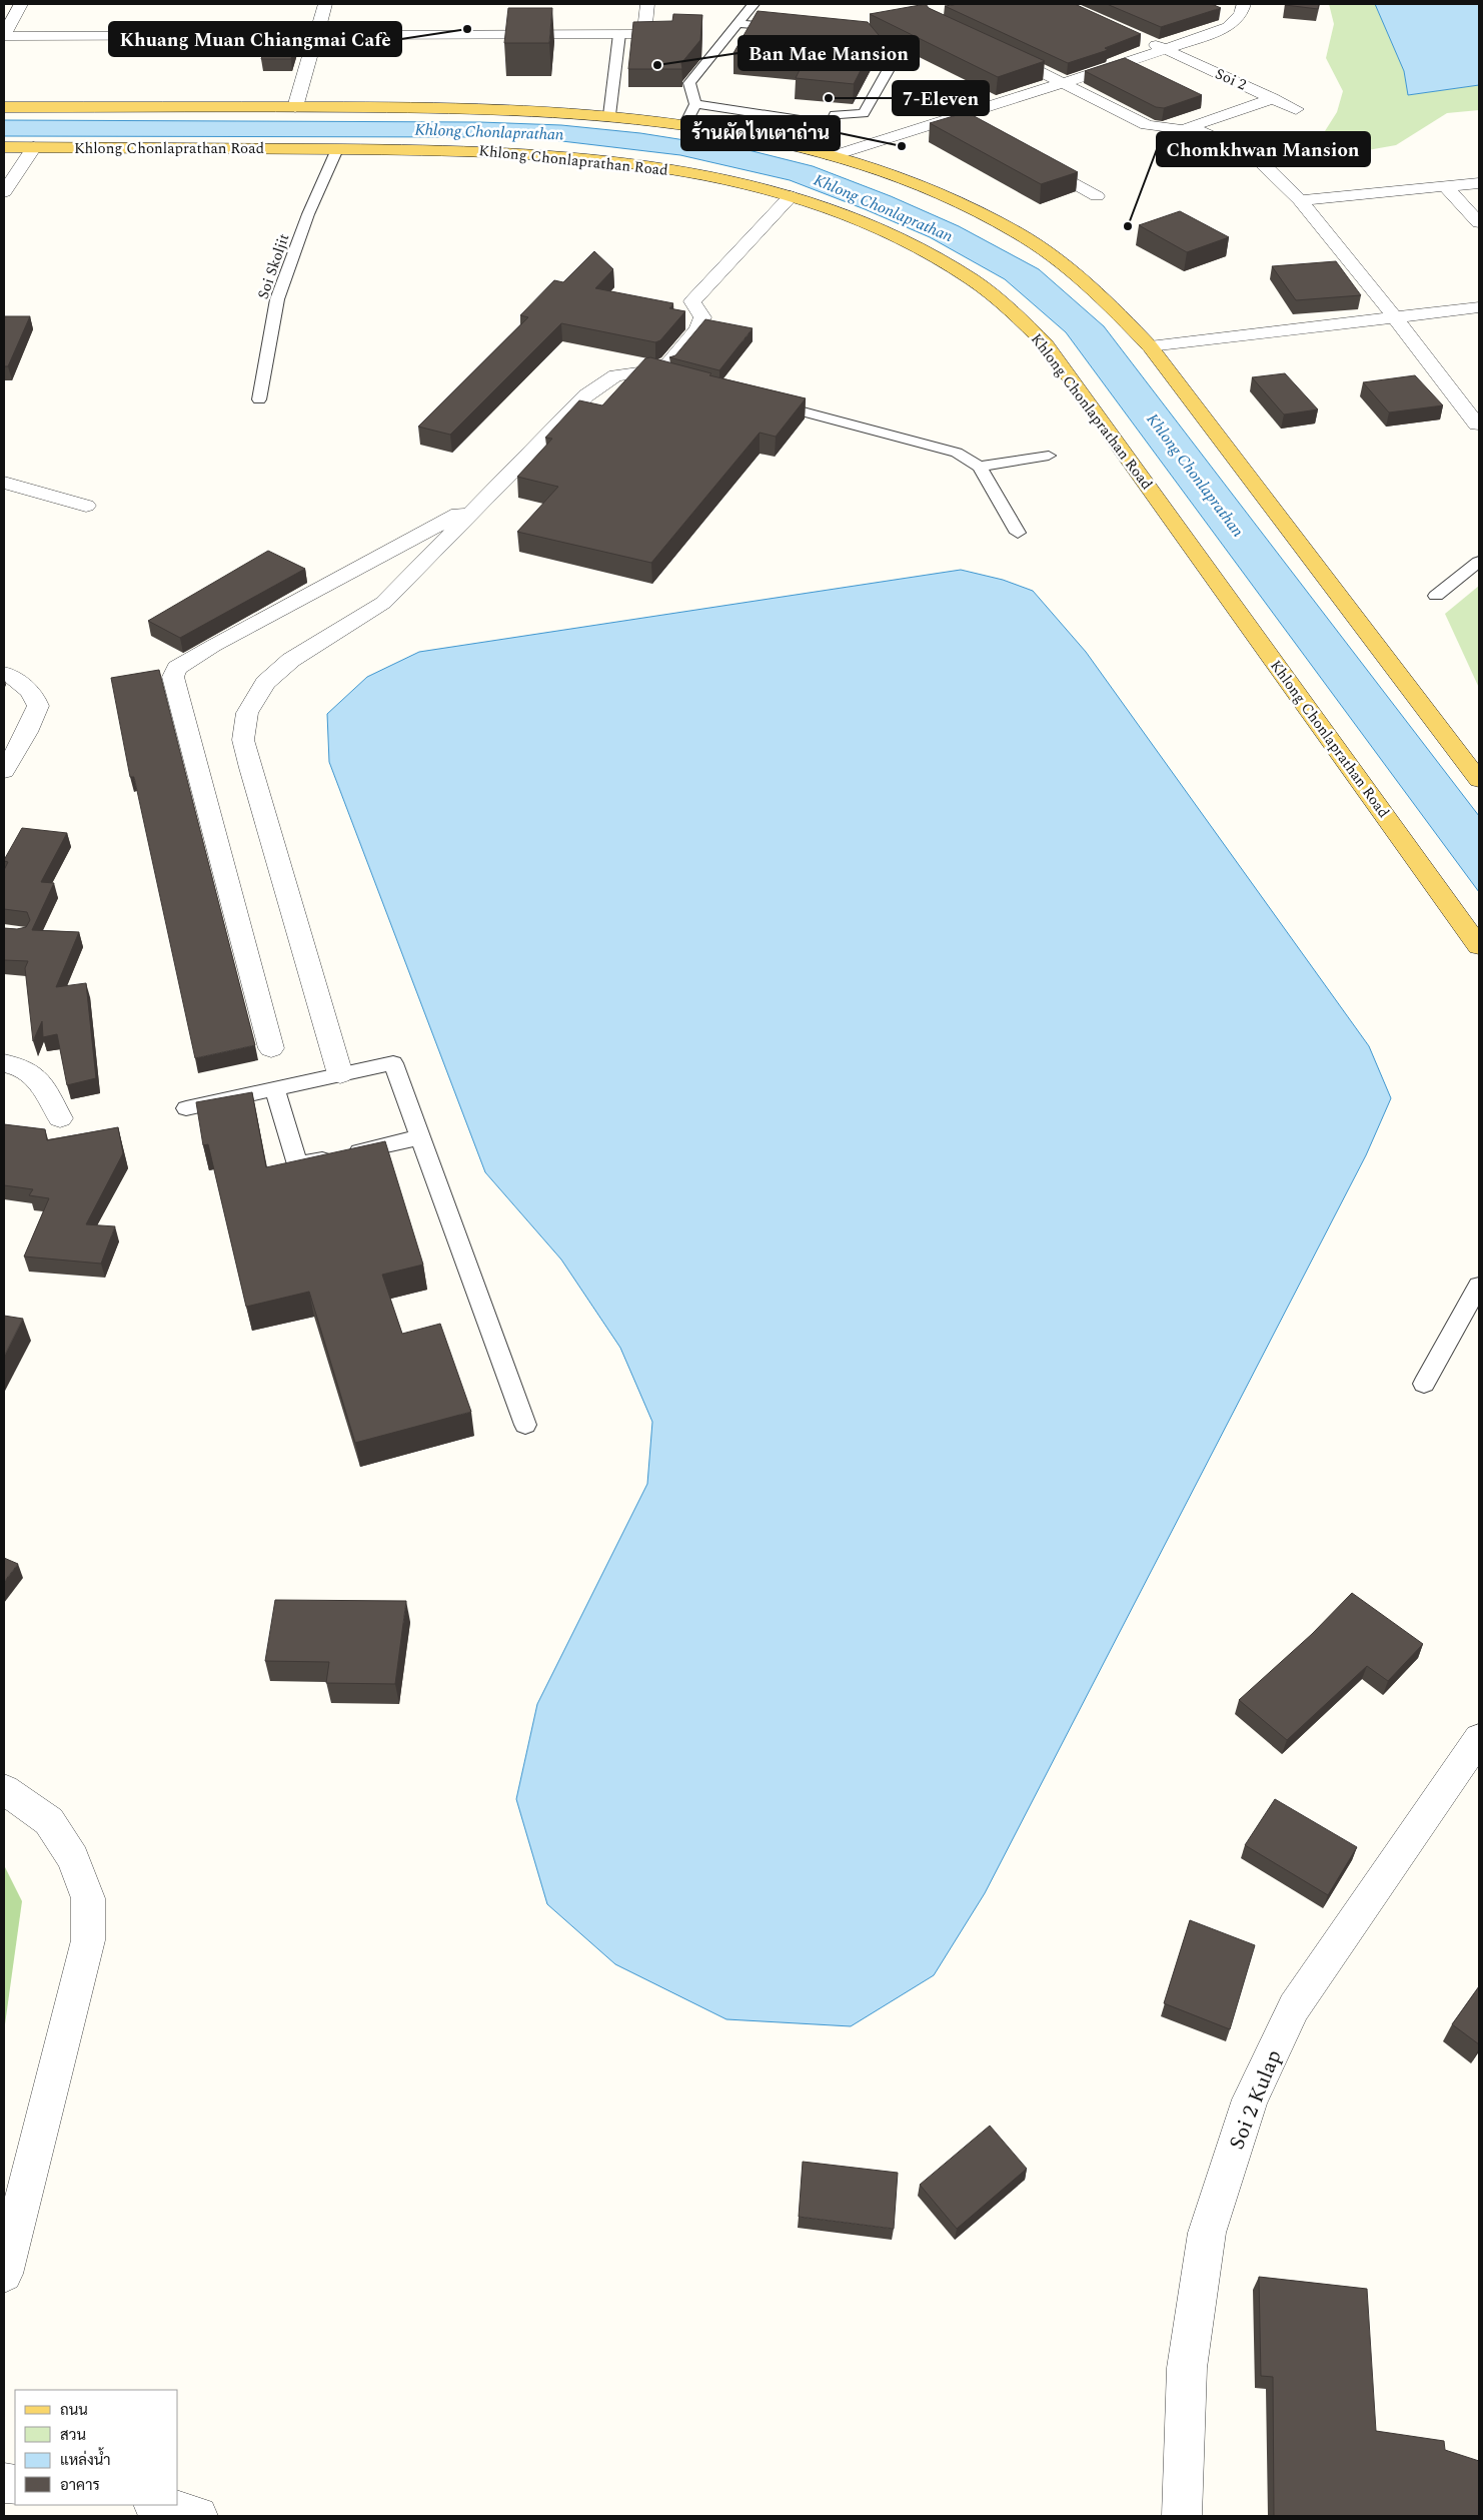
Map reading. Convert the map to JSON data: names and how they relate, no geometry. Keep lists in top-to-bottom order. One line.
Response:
{"streets":{"main road":["Khlong Chonlaprathan Road"],"street":["Soi 2","Soi 2 Kulap"],"lane":["Soi Skoljit"]},"crossings":[["Khlong Chonlaprathan Road","Soi Skoljit"]],"water":["Khlong Chonlaprathan"],"places":["Khuang Muan Chiangmai Cafè","Ban Mae Mansion","7-Eleven","ร้านผัดไทเตาถ่าน","Chomkhwan Mansion"],"legend":["ถนน","สวน","แหล่งน้ำ","อาคาร"]}
